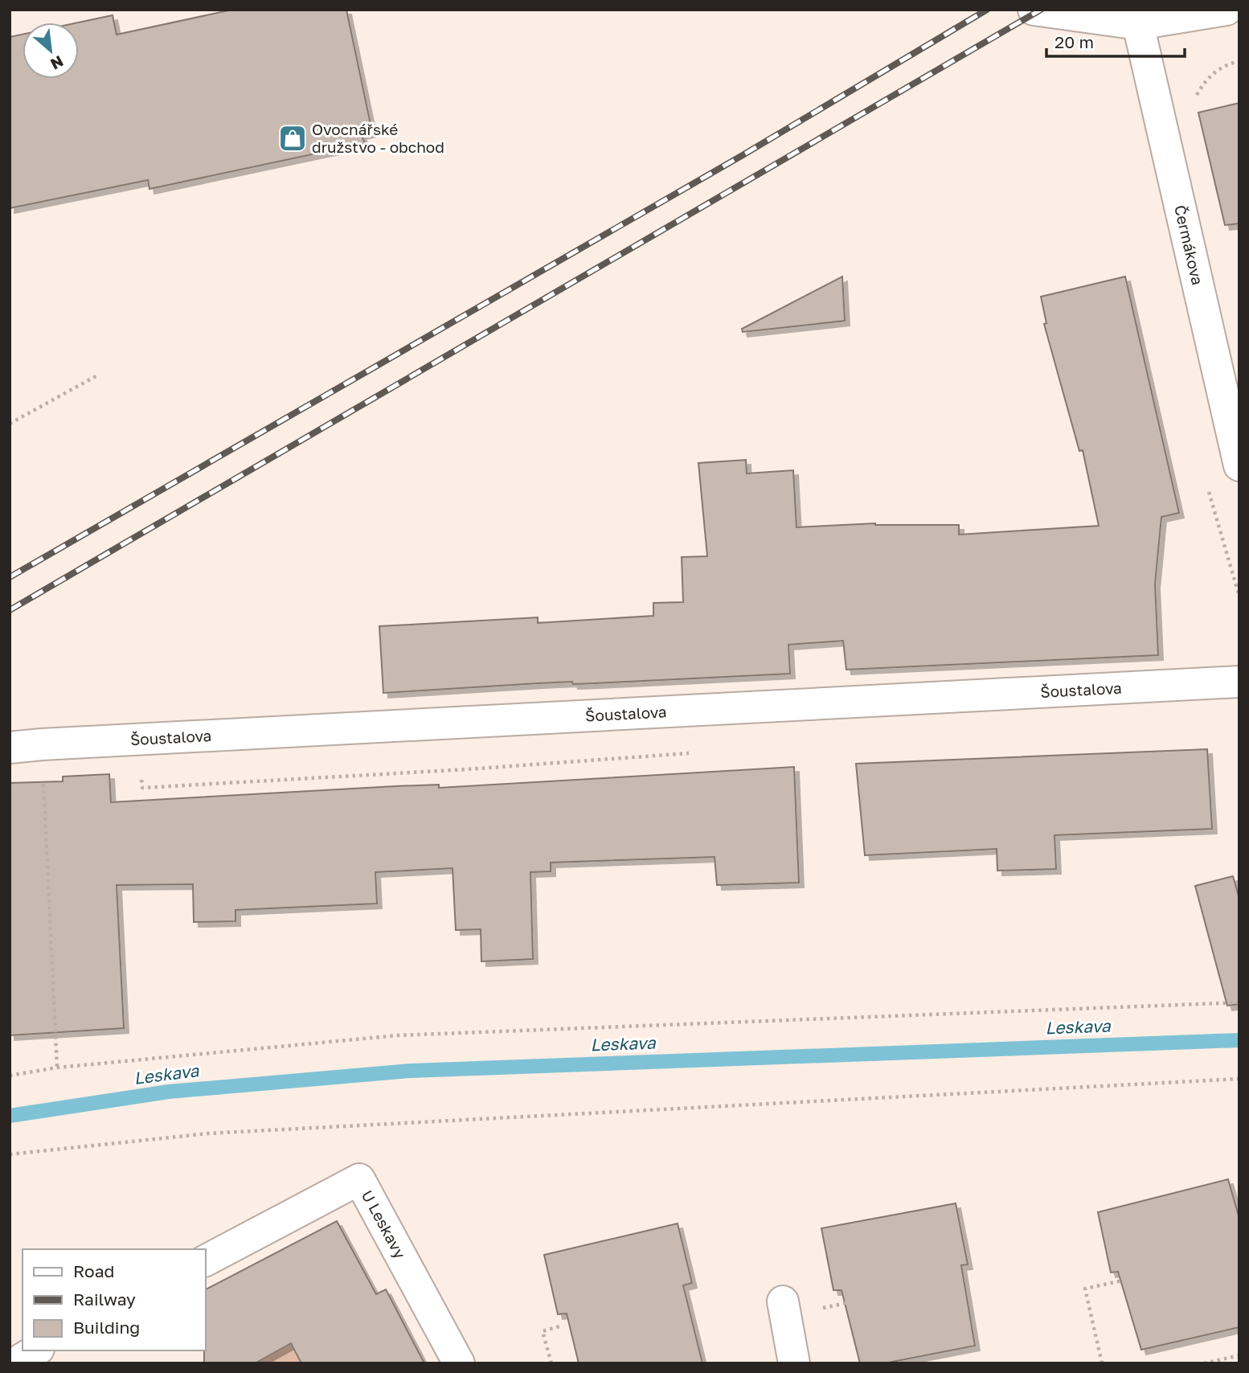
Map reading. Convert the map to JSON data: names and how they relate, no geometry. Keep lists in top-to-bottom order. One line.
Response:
{"streets":{"street":["Čermákova","Šoustalova","U Leskavy"]},"water":["Leskava"],"places":{"shop":["Ovocnářské družstvo - obchod"]},"legend":["Road","Railway","Building"],"scale_bar":"20 m","north":"bottom right"}
